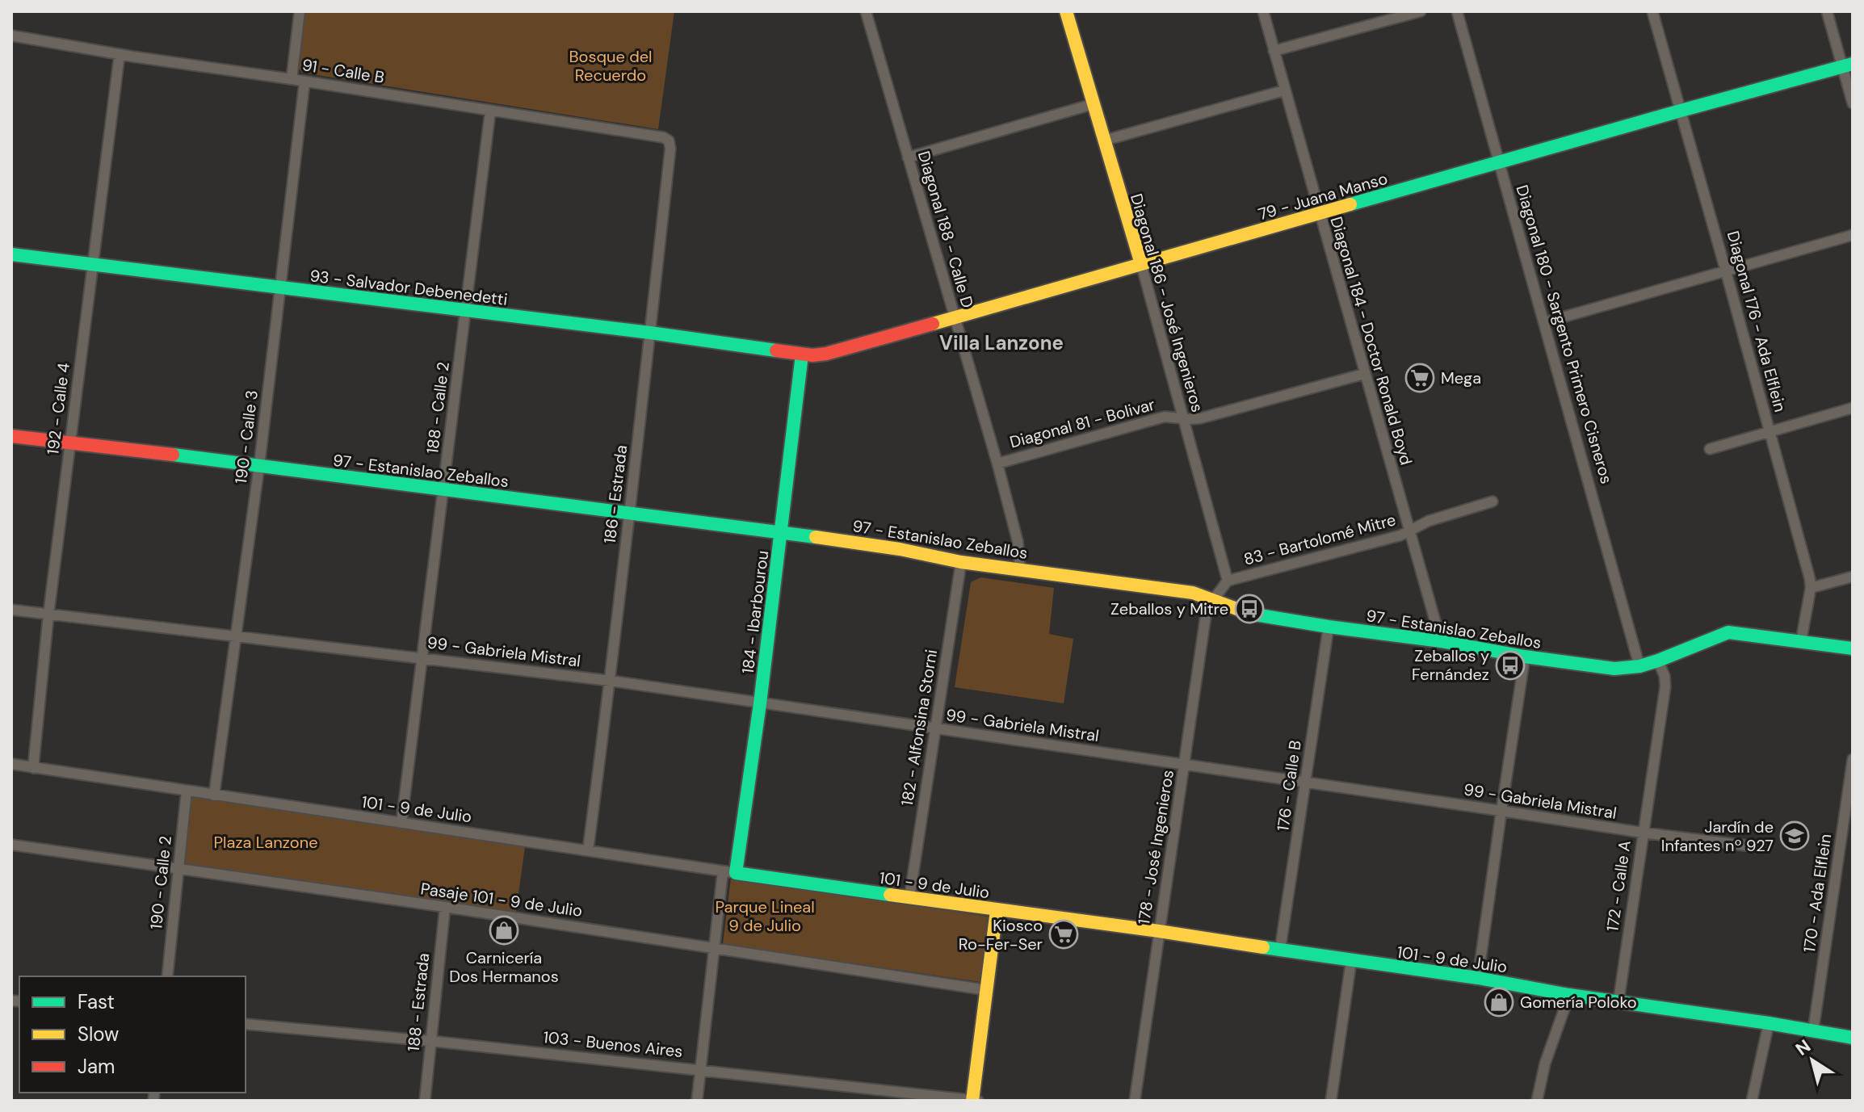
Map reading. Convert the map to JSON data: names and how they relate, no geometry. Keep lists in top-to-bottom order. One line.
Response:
{"streets":{"street":["91 - Calle B","79 - Juana Manso","Diagonal 188 - Calle D","93 - Salvador Debenedetti","Diagonal 186 - José Ingenieros","Diagonal 176 - Ada Elflein","Diagonal 180 - Sargento Primero Cisneros","Diagonal 184 - Doctor Ronald Boyd","188 - Calle 2","192 - Calle 4","Diagonal 81 - Bolivar","190 - Calle 3","97 - Estanislao Zeballos","186 - Estrada","83 - Bartolomé Mitre","184 - Ibarbourou","99 - Gabriela Mistral","182 - Alfonsina Storni","176 - Calle B","101 - 9 de Julio","178 - José Ingenieros","190 - Calle 2","172 - Calle A","170 - Ada Elflein","Pasaje 101 - 9 de Julio","188 - Estrada","103 - Buenos Aires"]},"crossings":[["91 - Calle B","188 - Calle 2"],["91 - Calle B","192 - Calle 4"],["91 - Calle B","190 - Calle 3"],["91 - Calle B","186 - Estrada"],["79 - Juana Manso","Diagonal 188 - Calle D"],["79 - Juana Manso","93 - Salvador Debenedetti"],["79 - Juana Manso","Diagonal 186 - José Ingenieros"],["79 - Juana Manso","Diagonal 176 - Ada Elflein"],["79 - Juana Manso","Diagonal 180 - Sargento Primero Cisneros"],["79 - Juana Manso","Diagonal 184 - Doctor Ronald Boyd"],["79 - Juana Manso","184 - Ibarbourou"],["Diagonal 188 - Calle D","Diagonal 81 - Bolivar"],["Diagonal 188 - Calle D","97 - Estanislao Zeballos"],["93 - Salvador Debenedetti","188 - Calle 2"],["93 - Salvador Debenedetti","192 - Calle 4"],["93 - Salvador Debenedetti","190 - Calle 3"],["93 - Salvador Debenedetti","186 - Estrada"],["93 - Salvador Debenedetti","184 - Ibarbourou"],["Diagonal 186 - José Ingenieros","Diagonal 81 - Bolivar"],["Diagonal 186 - José Ingenieros","83 - Bartolomé Mitre"],["Diagonal 176 - Ada Elflein","97 - Estanislao Zeballos"],["Diagonal 180 - Sargento Primero Cisneros","97 - Estanislao Zeballos"],["Diagonal 184 - Doctor Ronald Boyd","Diagonal 81 - Bolivar"],["Diagonal 184 - Doctor Ronald Boyd","97 - Estanislao Zeballos"],["Diagonal 184 - Doctor Ronald Boyd","83 - Bartolomé Mitre"],["188 - Calle 2","97 - Estanislao Zeballos"],["188 - Calle 2","99 - Gabriela Mistral"],["188 - Calle 2","101 - 9 de Julio"],["192 - Calle 4","97 - Estanislao Zeballos"],["192 - Calle 4","99 - Gabriela Mistral"],["192 - Calle 4","101 - 9 de Julio"],["190 - Calle 3","97 - Estanislao Zeballos"],["190 - Calle 3","99 - Gabriela Mistral"],["190 - Calle 3","101 - 9 de Julio"],["97 - Estanislao Zeballos","186 - Estrada"],["97 - Estanislao Zeballos","184 - Ibarbourou"],["97 - Estanislao Zeballos","182 - Alfonsina Storni"],["97 - Estanislao Zeballos","176 - Calle B"],["97 - Estanislao Zeballos","178 - José Ingenieros"],["97 - Estanislao Zeballos","172 - Calle A"],["186 - Estrada","99 - Gabriela Mistral"],["186 - Estrada","101 - 9 de Julio"],["184 - Ibarbourou","99 - Gabriela Mistral"],["184 - Ibarbourou","101 - 9 de Julio"],["184 - Ibarbourou","Pasaje 101 - 9 de Julio"],["184 - Ibarbourou","103 - Buenos Aires"],["99 - Gabriela Mistral","182 - Alfonsina Storni"],["99 - Gabriela Mistral","176 - Calle B"],["99 - Gabriela Mistral","178 - José Ingenieros"],["99 - Gabriela Mistral","172 - Calle A"],["182 - Alfonsina Storni","101 - 9 de Julio"],["176 - Calle B","101 - 9 de Julio"],["101 - 9 de Julio","178 - José Ingenieros"],["101 - 9 de Julio","190 - Calle 2"],["101 - 9 de Julio","172 - Calle A"],["101 - 9 de Julio","170 - Ada Elflein"],["190 - Calle 2","Pasaje 101 - 9 de Julio"],["Pasaje 101 - 9 de Julio","188 - Estrada"],["188 - Estrada","103 - Buenos Aires"]],"districts":["Villa Lanzone"],"parks":["Bosque del Recuerdo","Plaza Lanzone","Parque Lineal 9 de Julio"],"places":{"supermarket":["Mega","Kiosco Ro-Fer-Ser"],"bus stop":["Zeballos y Mitre","Zeballos y Fernández"],"school or university":["Jardín de Infantes nº 927"],"shop":["Carnicería Dos Hermanos","Gomería Poloko"]},"legend":["Fast","Slow","Jam"],"north":"top left"}
